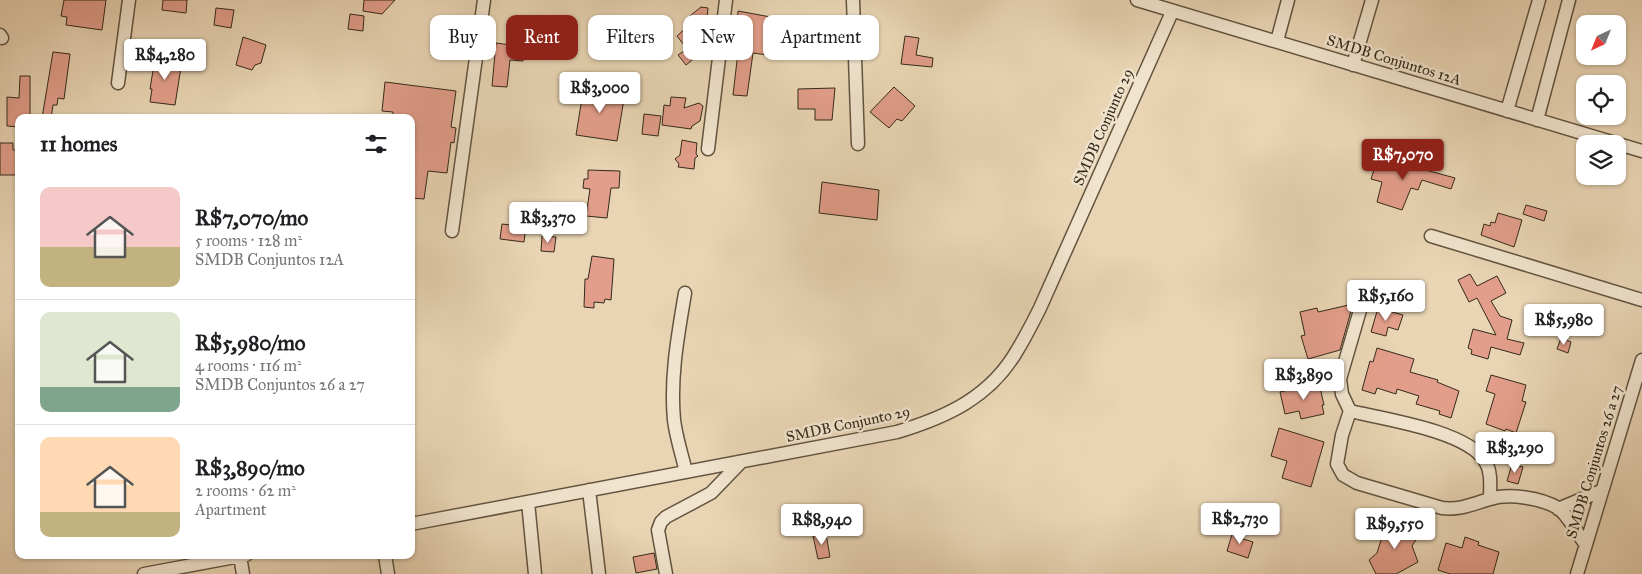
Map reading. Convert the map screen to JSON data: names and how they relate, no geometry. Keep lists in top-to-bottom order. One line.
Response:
{"streets":{"street":["SMDB Conjuntos 12A","SMDB Conjunto 29","SMDB Conjuntos 26 a 27"]},"crossings":[["SMDB Conjuntos 12A","SMDB Conjunto 29"]],"north":"bottom left","page":{"chip":["Buy","Rent","Filters","New","Apartment"],"price":["R$4,280","R$3,000","R$7,070","R$3,370","R$5,160","R$5,980","R$3,890","R$3,290","R$2,730","R$8,940","R$9,550"],"heading":"11 homes","list":[{"name":"R$7,070/mo","note":"5 rooms · 128 m² · SMDB Conjuntos 12A"},{"name":"R$5,980/mo","note":"4 rooms · 116 m² · SMDB Conjuntos 26 a 27"},{"name":"R$3,890/mo","note":"2 rooms · 62 m² · Apartment"}]}}
